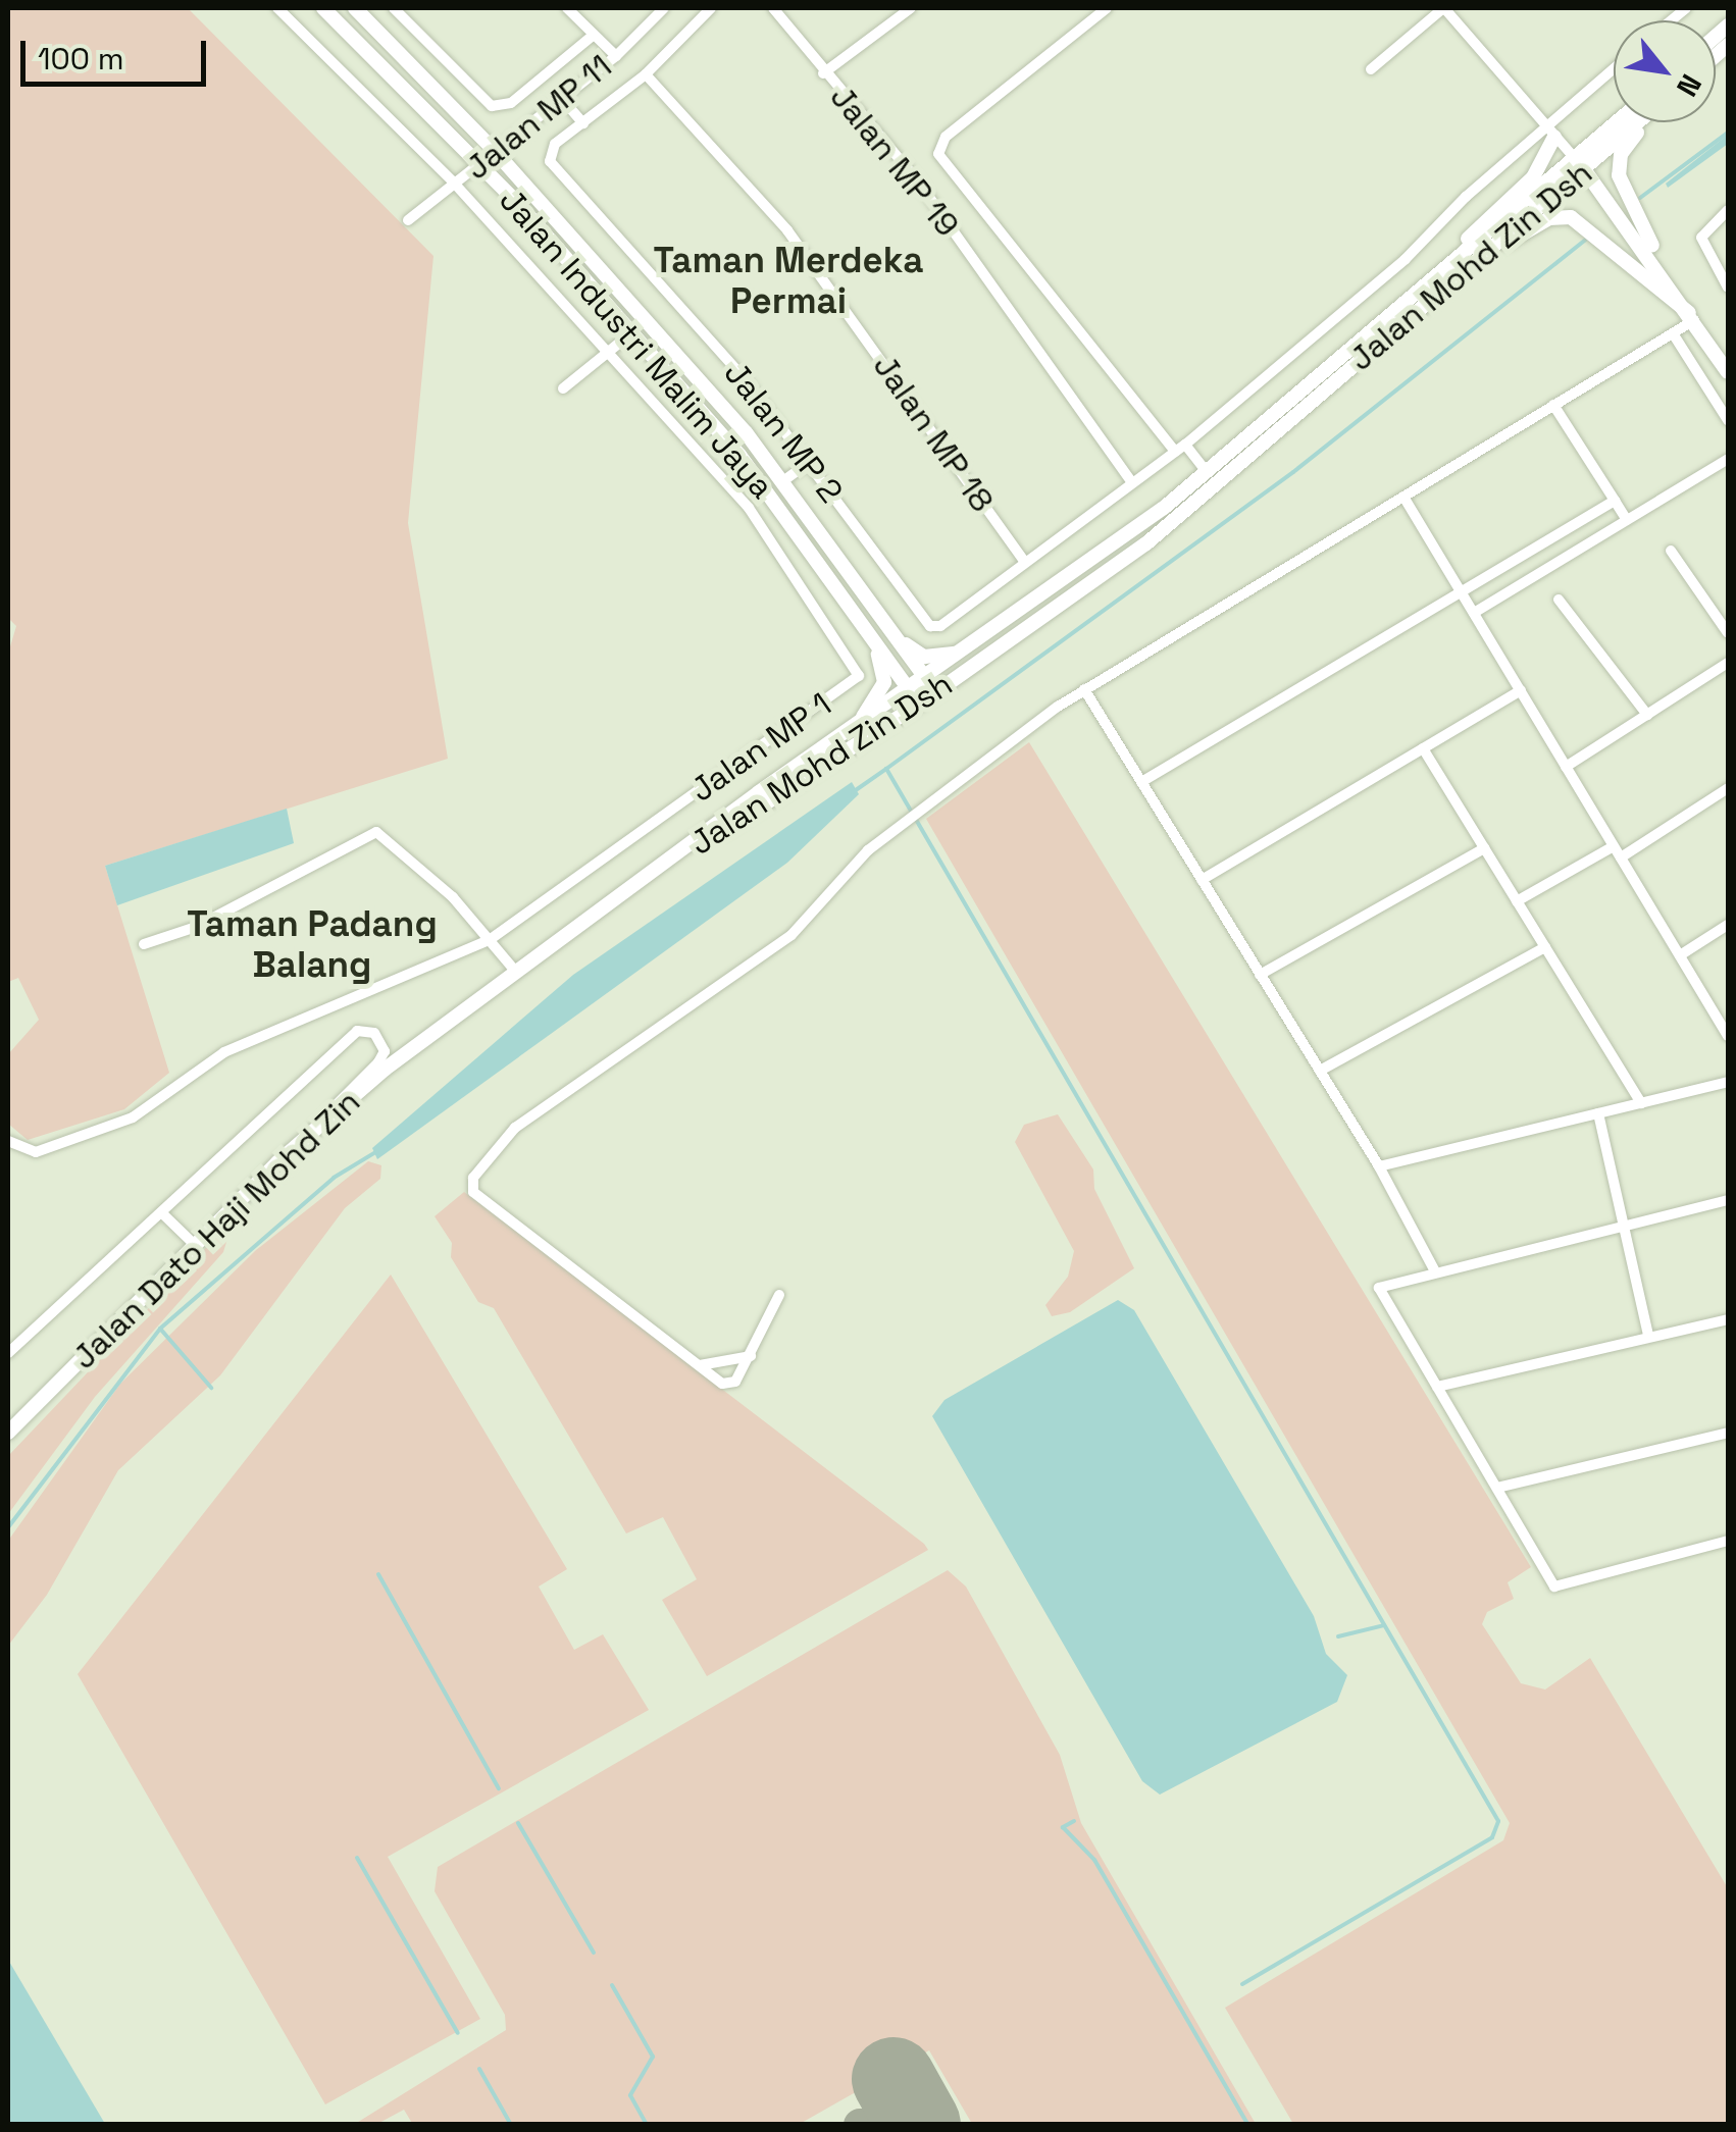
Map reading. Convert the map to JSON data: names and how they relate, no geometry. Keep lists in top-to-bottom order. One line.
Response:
{"streets":{"main road":["Jalan Mohd Zin Dsh","Jalan Industri Malim Jaya","Jalan Dato Haji Mohd Zin"],"street":["Jalan MP 11","Jalan MP 19","Jalan MP 2","Jalan MP 18","Jalan MP 1"]},"crossings":[["Jalan MP 11","Jalan Industri Malim Jaya"],["Jalan MP 11","Jalan MP 1"],["Jalan Mohd Zin Dsh","Jalan Industri Malim Jaya"],["Jalan Mohd Zin Dsh","Jalan Dato Haji Mohd Zin"],["Jalan MP 2","Jalan MP 18"]],"districts":["Taman Merdeka Permai","Taman Padang Balang"],"scale_bar":"100 m","north":"bottom right"}
